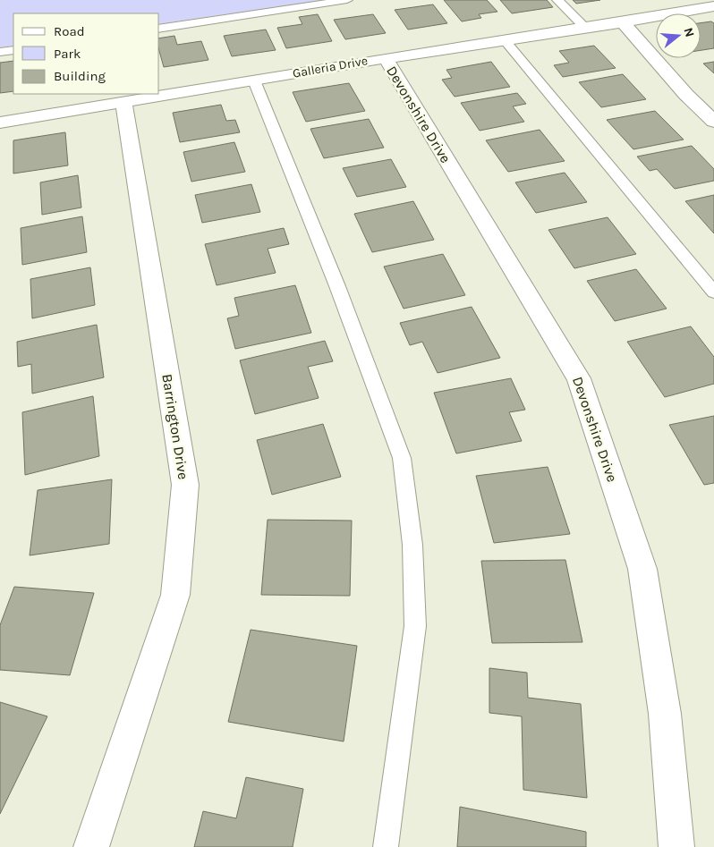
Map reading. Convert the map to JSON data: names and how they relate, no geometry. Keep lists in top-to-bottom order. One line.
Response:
{"streets":{"street":["Galleria Drive","Devonshire Drive","Barrington Drive"]},"crossings":[["Galleria Drive","Devonshire Drive"],["Galleria Drive","Barrington Drive"]],"legend":["Road","Park","Building"],"north":"right"}
